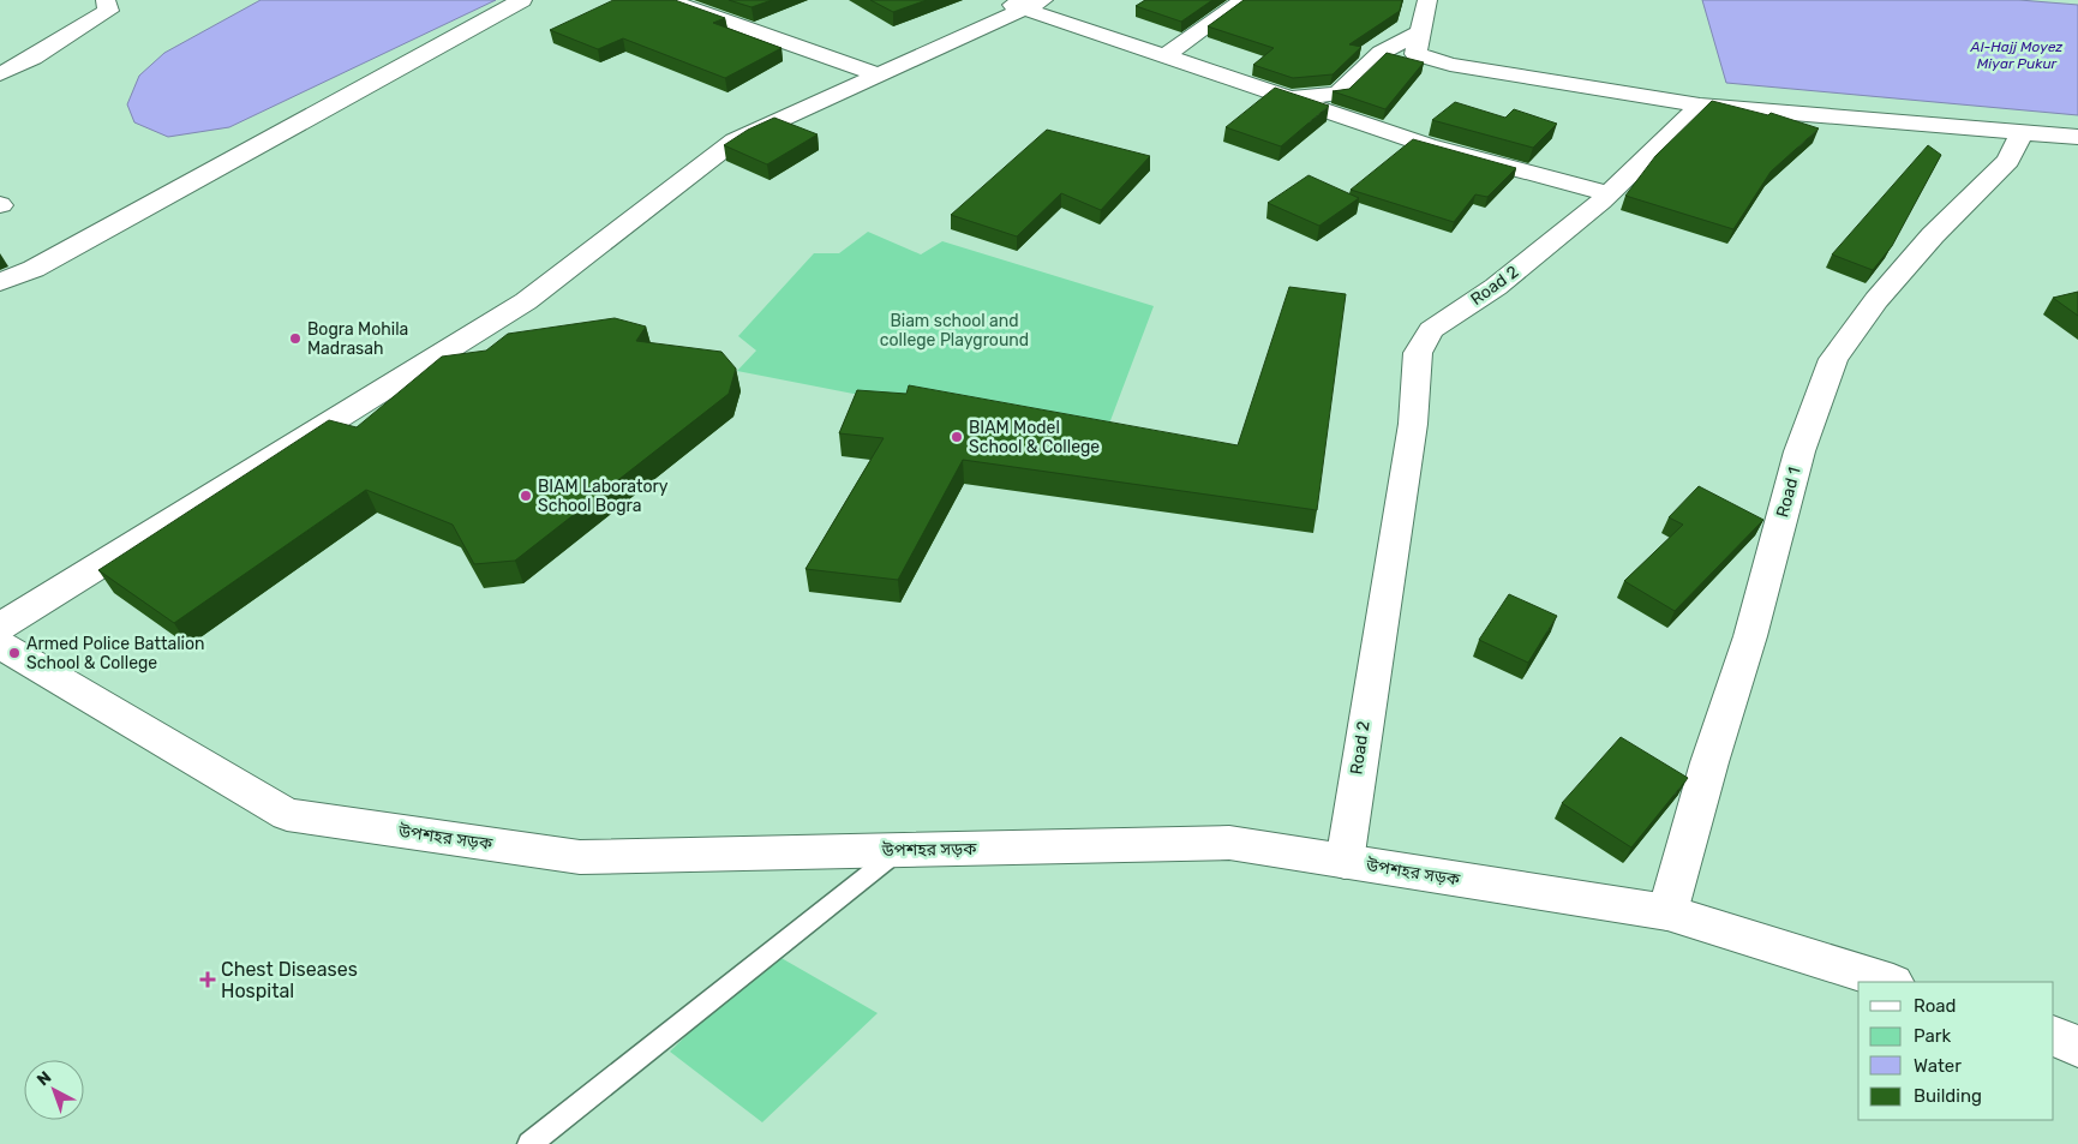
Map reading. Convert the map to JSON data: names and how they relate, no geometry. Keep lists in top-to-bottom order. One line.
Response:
{"streets":{"street":["Road 2","Road 1","উপশহর সড়ক"]},"crossings":[["Road 2","উপশহর সড়ক"],["Road 1","উপশহর সড়ক"]],"water":["Al-Hajj Moyez Miyar Pukur"],"parks":["Biam school and college Playground"],"places":{"other":["Bogra Mohila Madrasah","BIAM Model School & College","BIAM Laboratory School Bogra","Armed Police Battalion School & College"],"health":["Chest Diseases Hospital"]},"legend":["Road","Park","Water","Building"],"north":"top left"}
